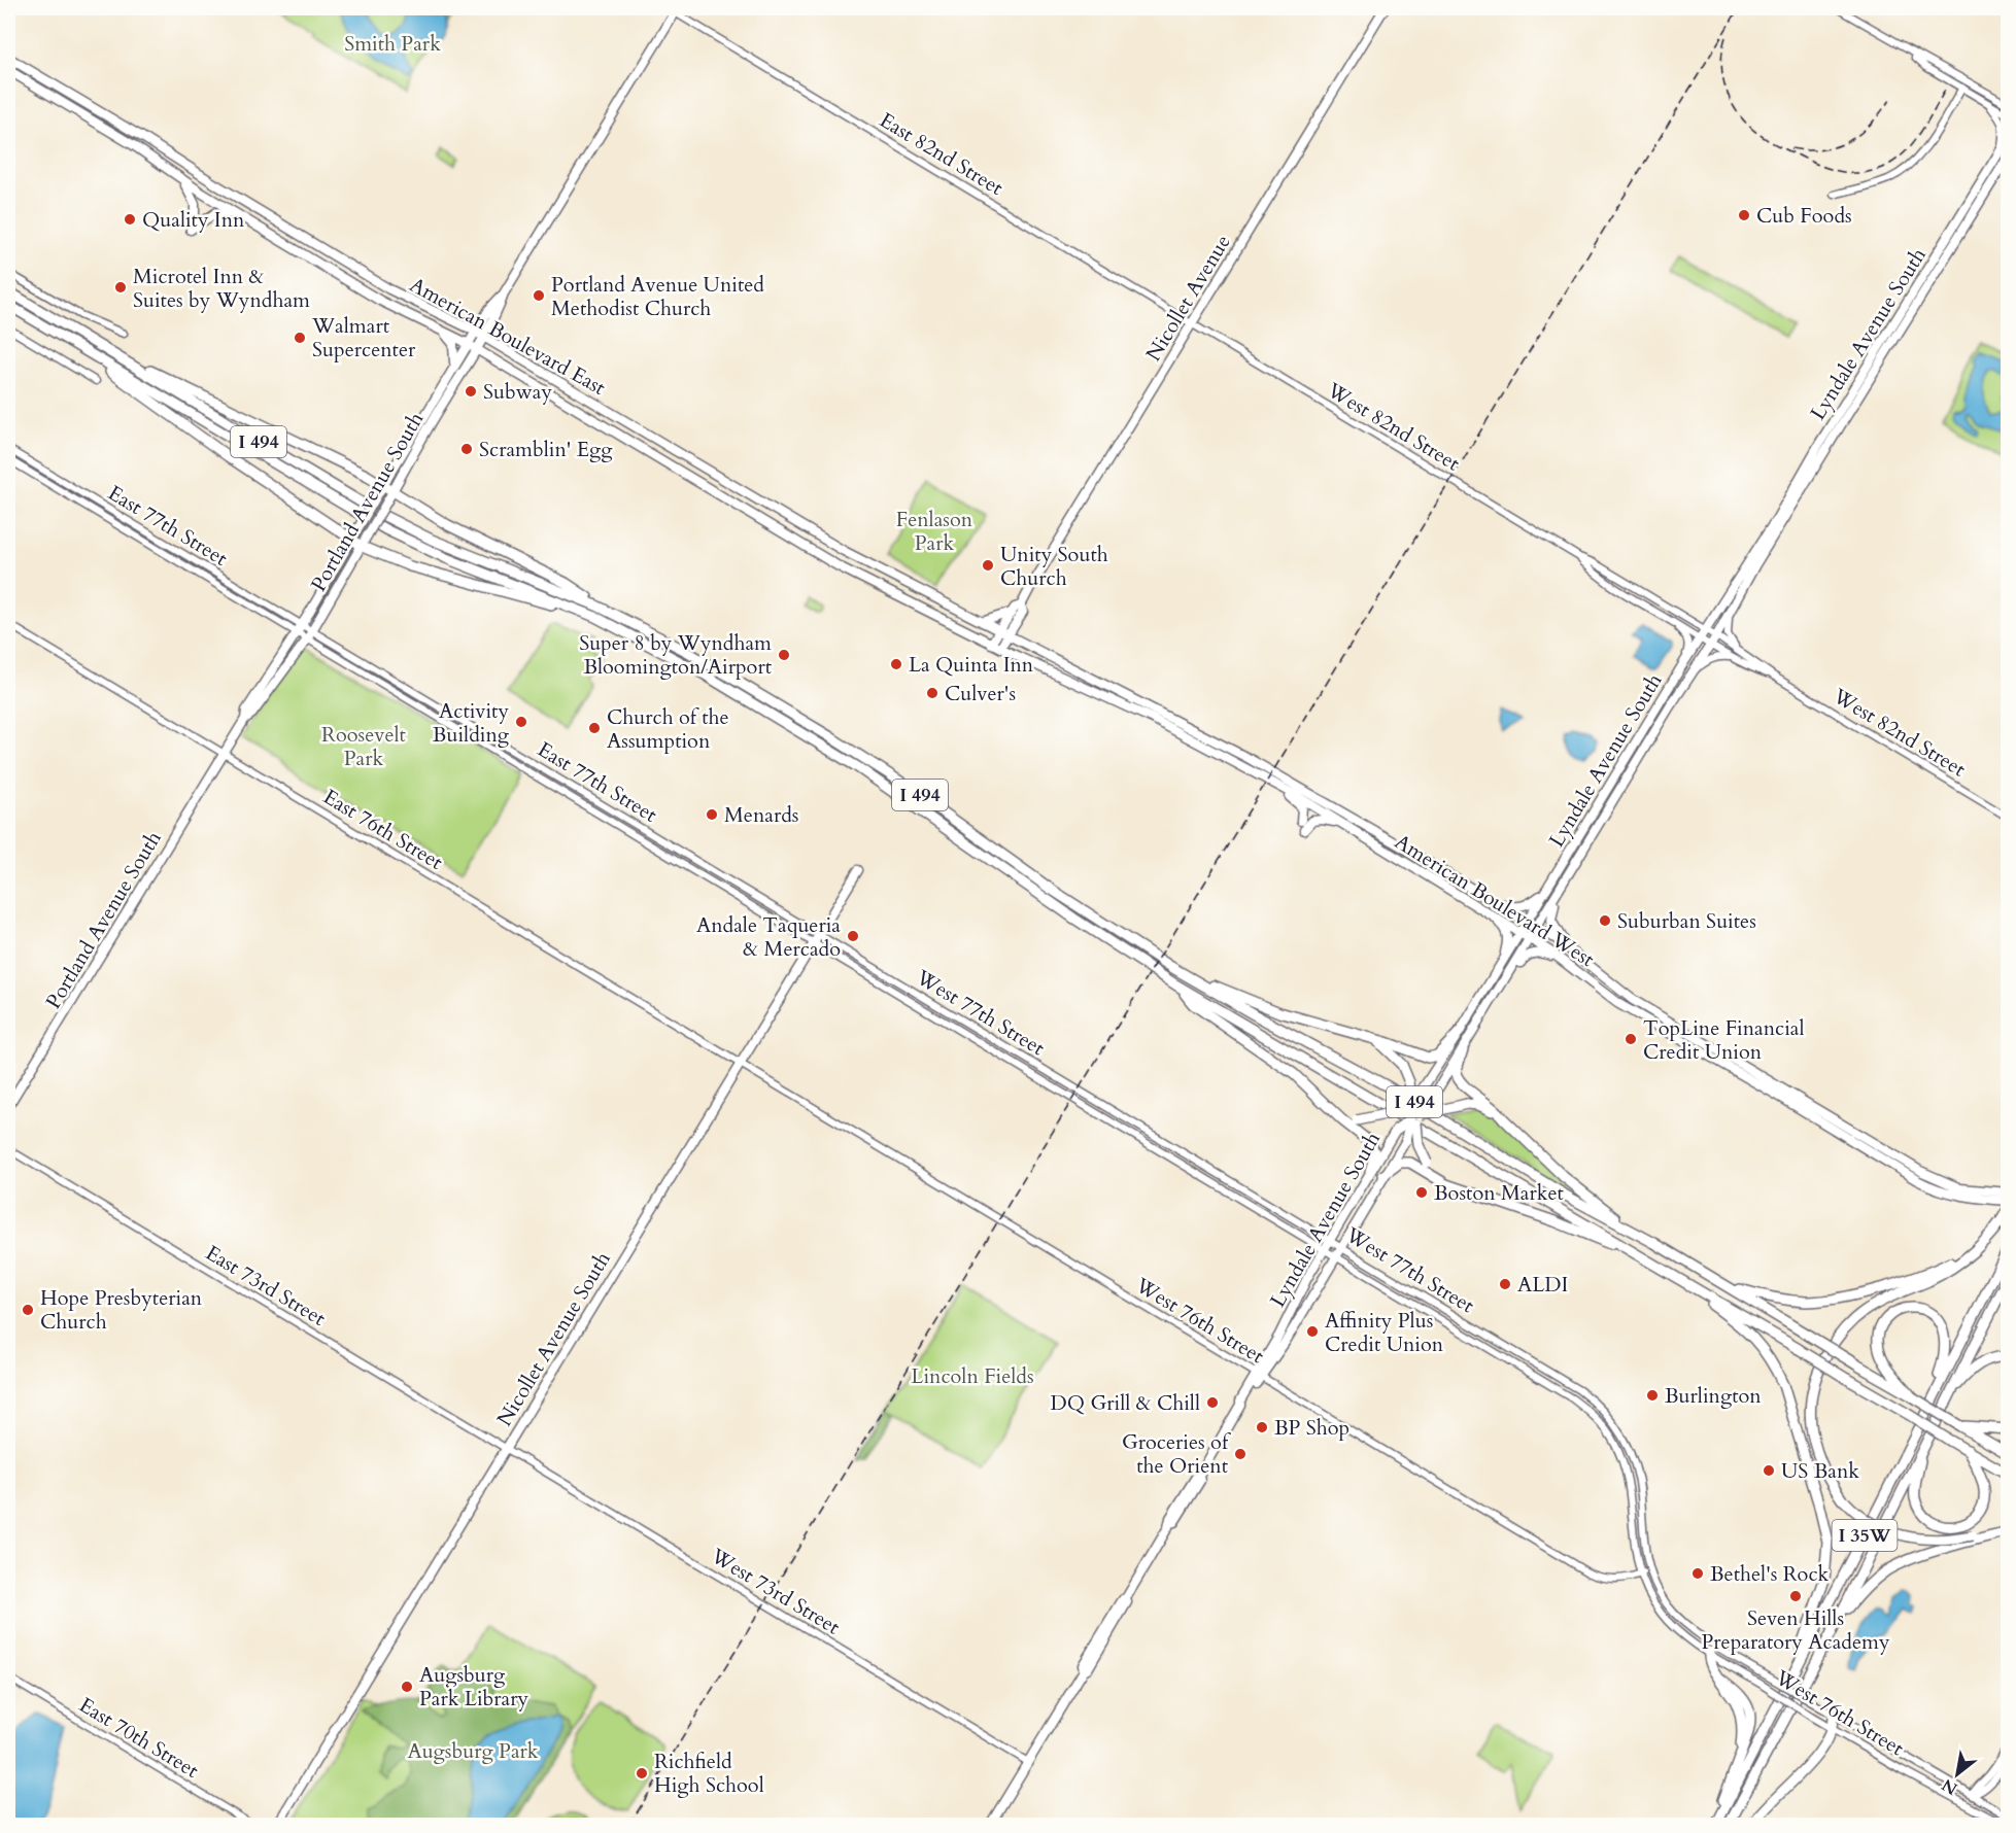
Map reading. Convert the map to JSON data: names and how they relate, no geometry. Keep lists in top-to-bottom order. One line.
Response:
{"streets":{"highway":["I 494","I 35W"],"main road":["Nicollet Avenue","Lyndale Avenue South","American Boulevard East","Portland Avenue South","American Boulevard West","Nicollet Avenue South"],"street":["East 82nd Street","West 82nd Street","East 77th Street","East 76th Street","West 77th Street","East 73rd Street","West 76th Street","West 73rd Street","East 70th Street"]},"crossings":[["East 82nd Street","Nicollet Avenue"],["East 82nd Street","West 82nd Street"],["East 82nd Street","Portland Avenue South"],["Nicollet Avenue","American Boulevard East"],["Nicollet Avenue","West 82nd Street"],["Nicollet Avenue","American Boulevard West"],["Lyndale Avenue South","West 82nd Street"],["Lyndale Avenue South","American Boulevard West"],["Lyndale Avenue South","West 77th Street"],["Lyndale Avenue South","West 76th Street"],["Lyndale Avenue South","West 73rd Street"],["American Boulevard East","Portland Avenue South"],["American Boulevard East","American Boulevard West"],["Portland Avenue South","East 77th Street"],["Portland Avenue South","East 76th Street"],["East 77th Street","West 77th Street"],["East 77th Street","Nicollet Avenue South"],["East 76th Street","West 76th Street"],["East 76th Street","Nicollet Avenue South"],["West 77th Street","West 76th Street"],["West 77th Street","Nicollet Avenue South"],["East 73rd Street","Nicollet Avenue South"],["East 73rd Street","West 73rd Street"],["West 76th Street","Nicollet Avenue South"],["Nicollet Avenue South","West 73rd Street"]],"parks":["Smith Park","Fenlason Park","Roosevelt Park","Lincoln Fields","Augsburg Park"],"places":["Cub Foods","Quality Inn","Microtel Inn & Suites by Wyndham","Portland Avenue United Methodist Church","Walmart Supercenter","Subway","Scramblin' Egg","Unity South Church","Super 8 by Wyndham Bloomington/Airport","La Quinta Inn","Culver's","Activity Building","Church of the Assumption","Menards","Suburban Suites","Andale Taqueria & Mercado","TopLine Financial Credit Union","Boston Market","ALDI","Hope Presbyterian Church","Affinity Plus Credit Union","Burlington","DQ Grill & Chill","BP Shop","Groceries of the Orient","US Bank","Bethel's Rock","Seven Hills Preparatory Academy","Augsburg Park Library","Richfield High School"],"north":"bottom left"}
